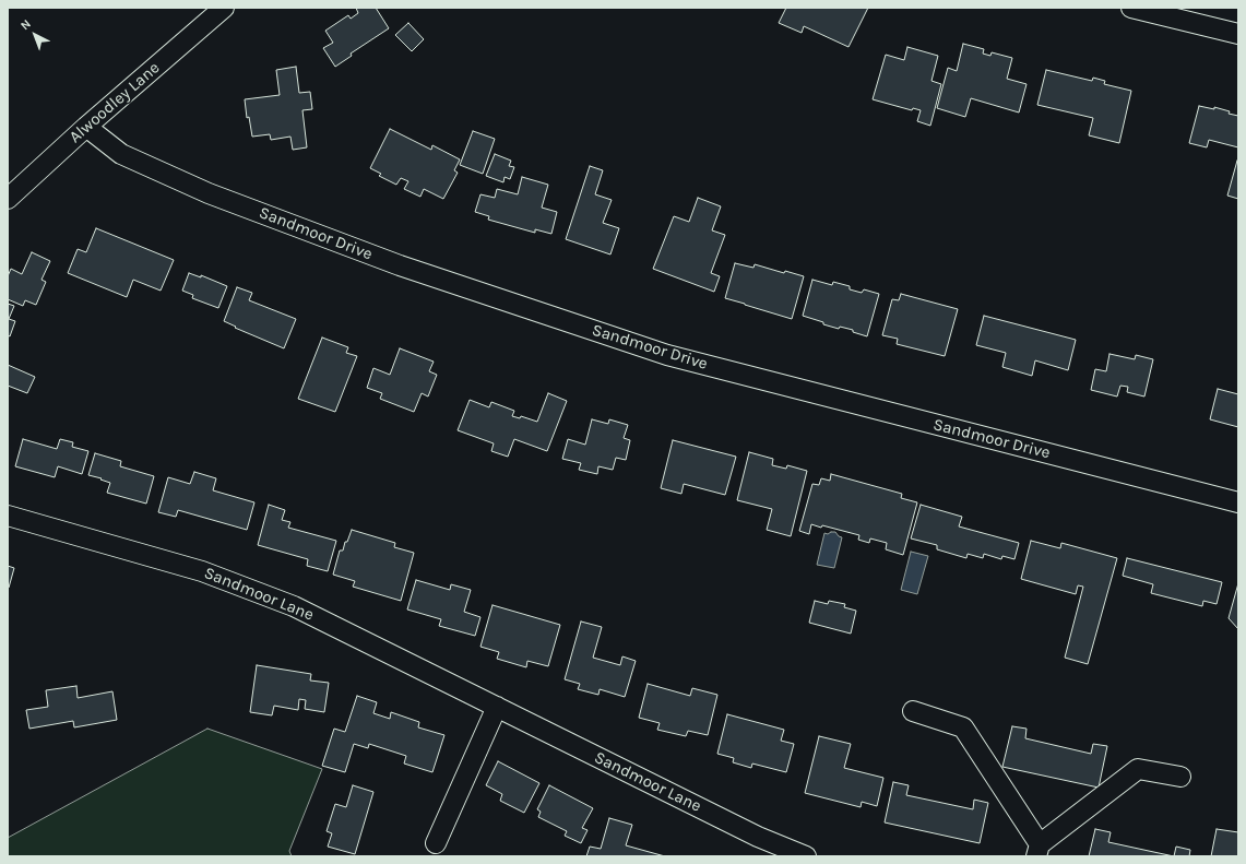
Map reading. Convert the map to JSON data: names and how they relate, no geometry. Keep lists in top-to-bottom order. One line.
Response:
{"streets":{"street":["Alwoodley Lane","Sandmoor Drive","Sandmoor Lane"]},"crossings":[["Alwoodley Lane","Sandmoor Drive"]],"north":"top left"}
